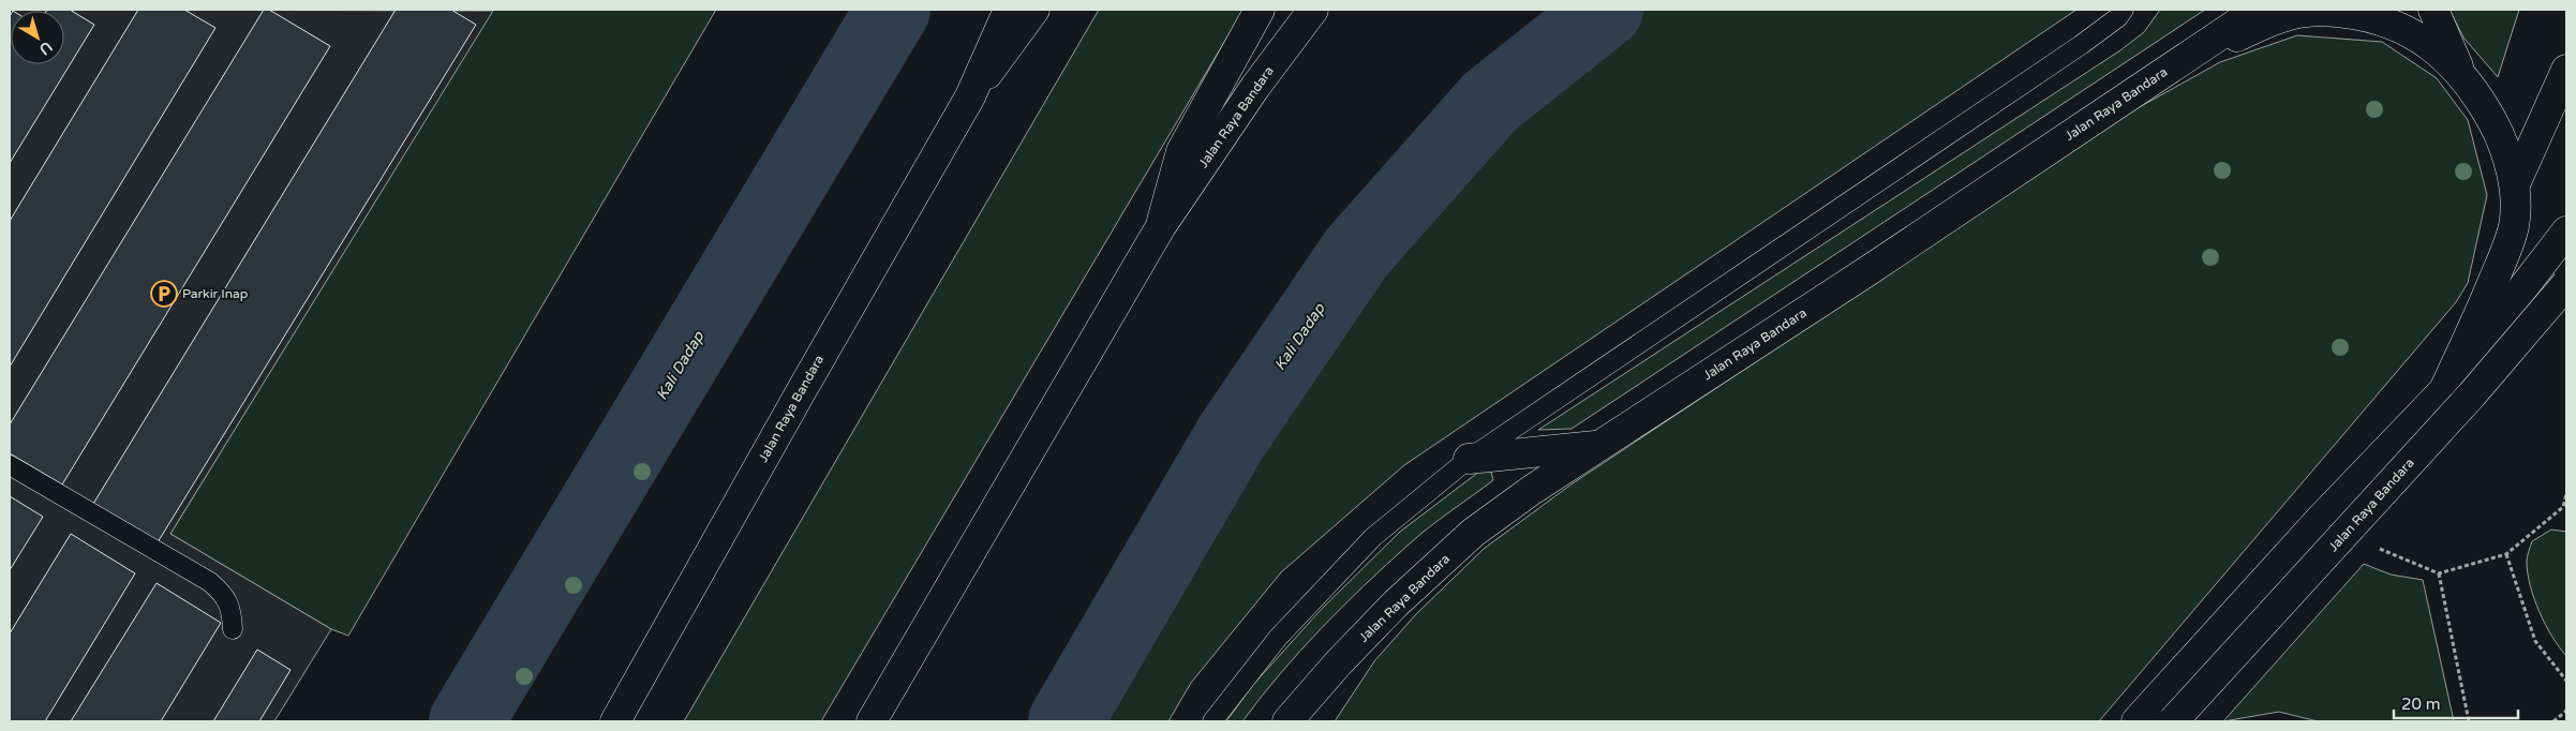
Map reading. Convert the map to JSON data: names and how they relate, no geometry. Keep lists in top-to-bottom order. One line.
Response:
{"streets":{"street":["Jalan Raya Bandara"]},"water":["Kali Dadap"],"places":{"parking":["Parkir Inap"]},"scale_bar":"20 m","north":"bottom right"}
